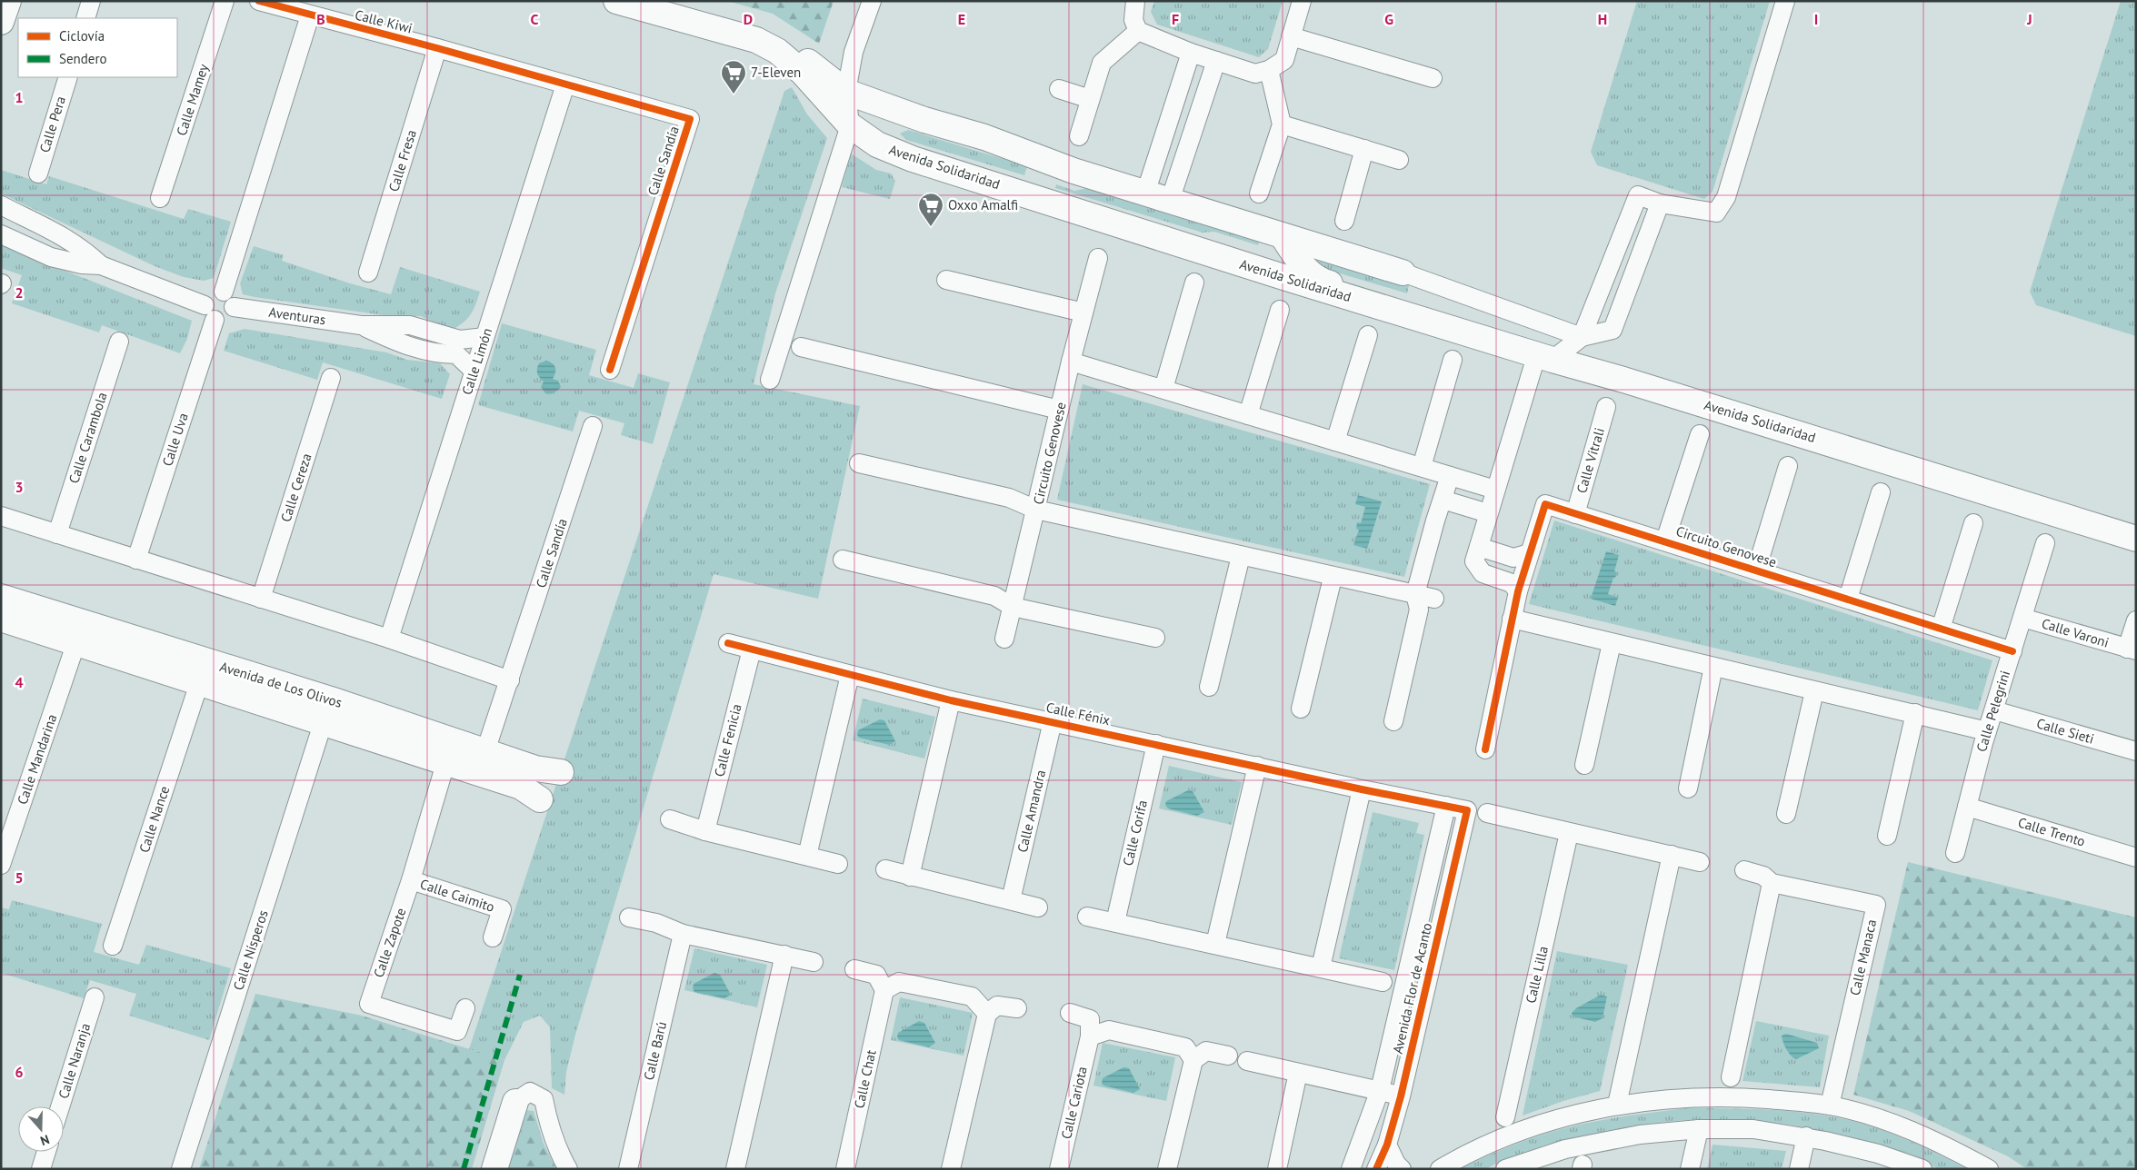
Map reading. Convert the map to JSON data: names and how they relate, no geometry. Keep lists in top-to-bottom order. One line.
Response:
{"streets":{"main road":["Avenida Solidaridad","Avenida de Los Olivos"],"street":["Calle Kiwi","Calle Mamey","Calle Pera","Calle Fresa","Calle Sandía","Aventuras","Calle Limón","Calle Carambola","Calle Uva","Circuito Genovese","Calle Vitrali","Calle Cereza","Calle Varoni","Calle Pelegrini","Calle Fénix","Calle Sieti","Calle Fenicia","Calle Mandarina","Calle Amandra","Calle Nance","Calle Trento","Calle Corifa","Calle Caimito","Calle Zapote","Calle Nísperos","Calle Manaca","Calle Lilla","Avenida Flor de Acanto","Calle Barú","Calle Naranja","Calle Chat","Calle Cariota"]},"crossings":[["Calle Kiwi","Calle Fresa"],["Calle Kiwi","Calle Sandía"],["Calle Sandía","Calle Limón"],["Calle Sandía","Avenida de Los Olivos"],["Aventuras","Calle Limón"],["Aventuras","Calle Uva"],["Circuito Genovese","Calle Vitrali"],["Circuito Genovese","Calle Pelegrini"],["Calle Varoni","Calle Pelegrini"],["Avenida de Los Olivos","Calle Mandarina"],["Avenida de Los Olivos","Calle Nance"],["Avenida de Los Olivos","Calle Zapote"],["Avenida de Los Olivos","Calle Nísperos"],["Calle Pelegrini","Calle Sieti"],["Calle Pelegrini","Calle Trento"],["Calle Fénix","Calle Fenicia"],["Calle Fénix","Calle Amandra"],["Calle Fénix","Calle Corifa"],["Calle Fénix","Avenida Flor de Acanto"],["Calle Caimito","Calle Zapote"]],"places":{"supermarket":["7-Eleven","Oxxo Amalfi"]},"legend":["Ciclovía","Sendero"],"north":"bottom","grid":{"columns":["B","C","D","E","F","G","H","I","J"],"rows":["1","2","3","4","5","6"]}}
